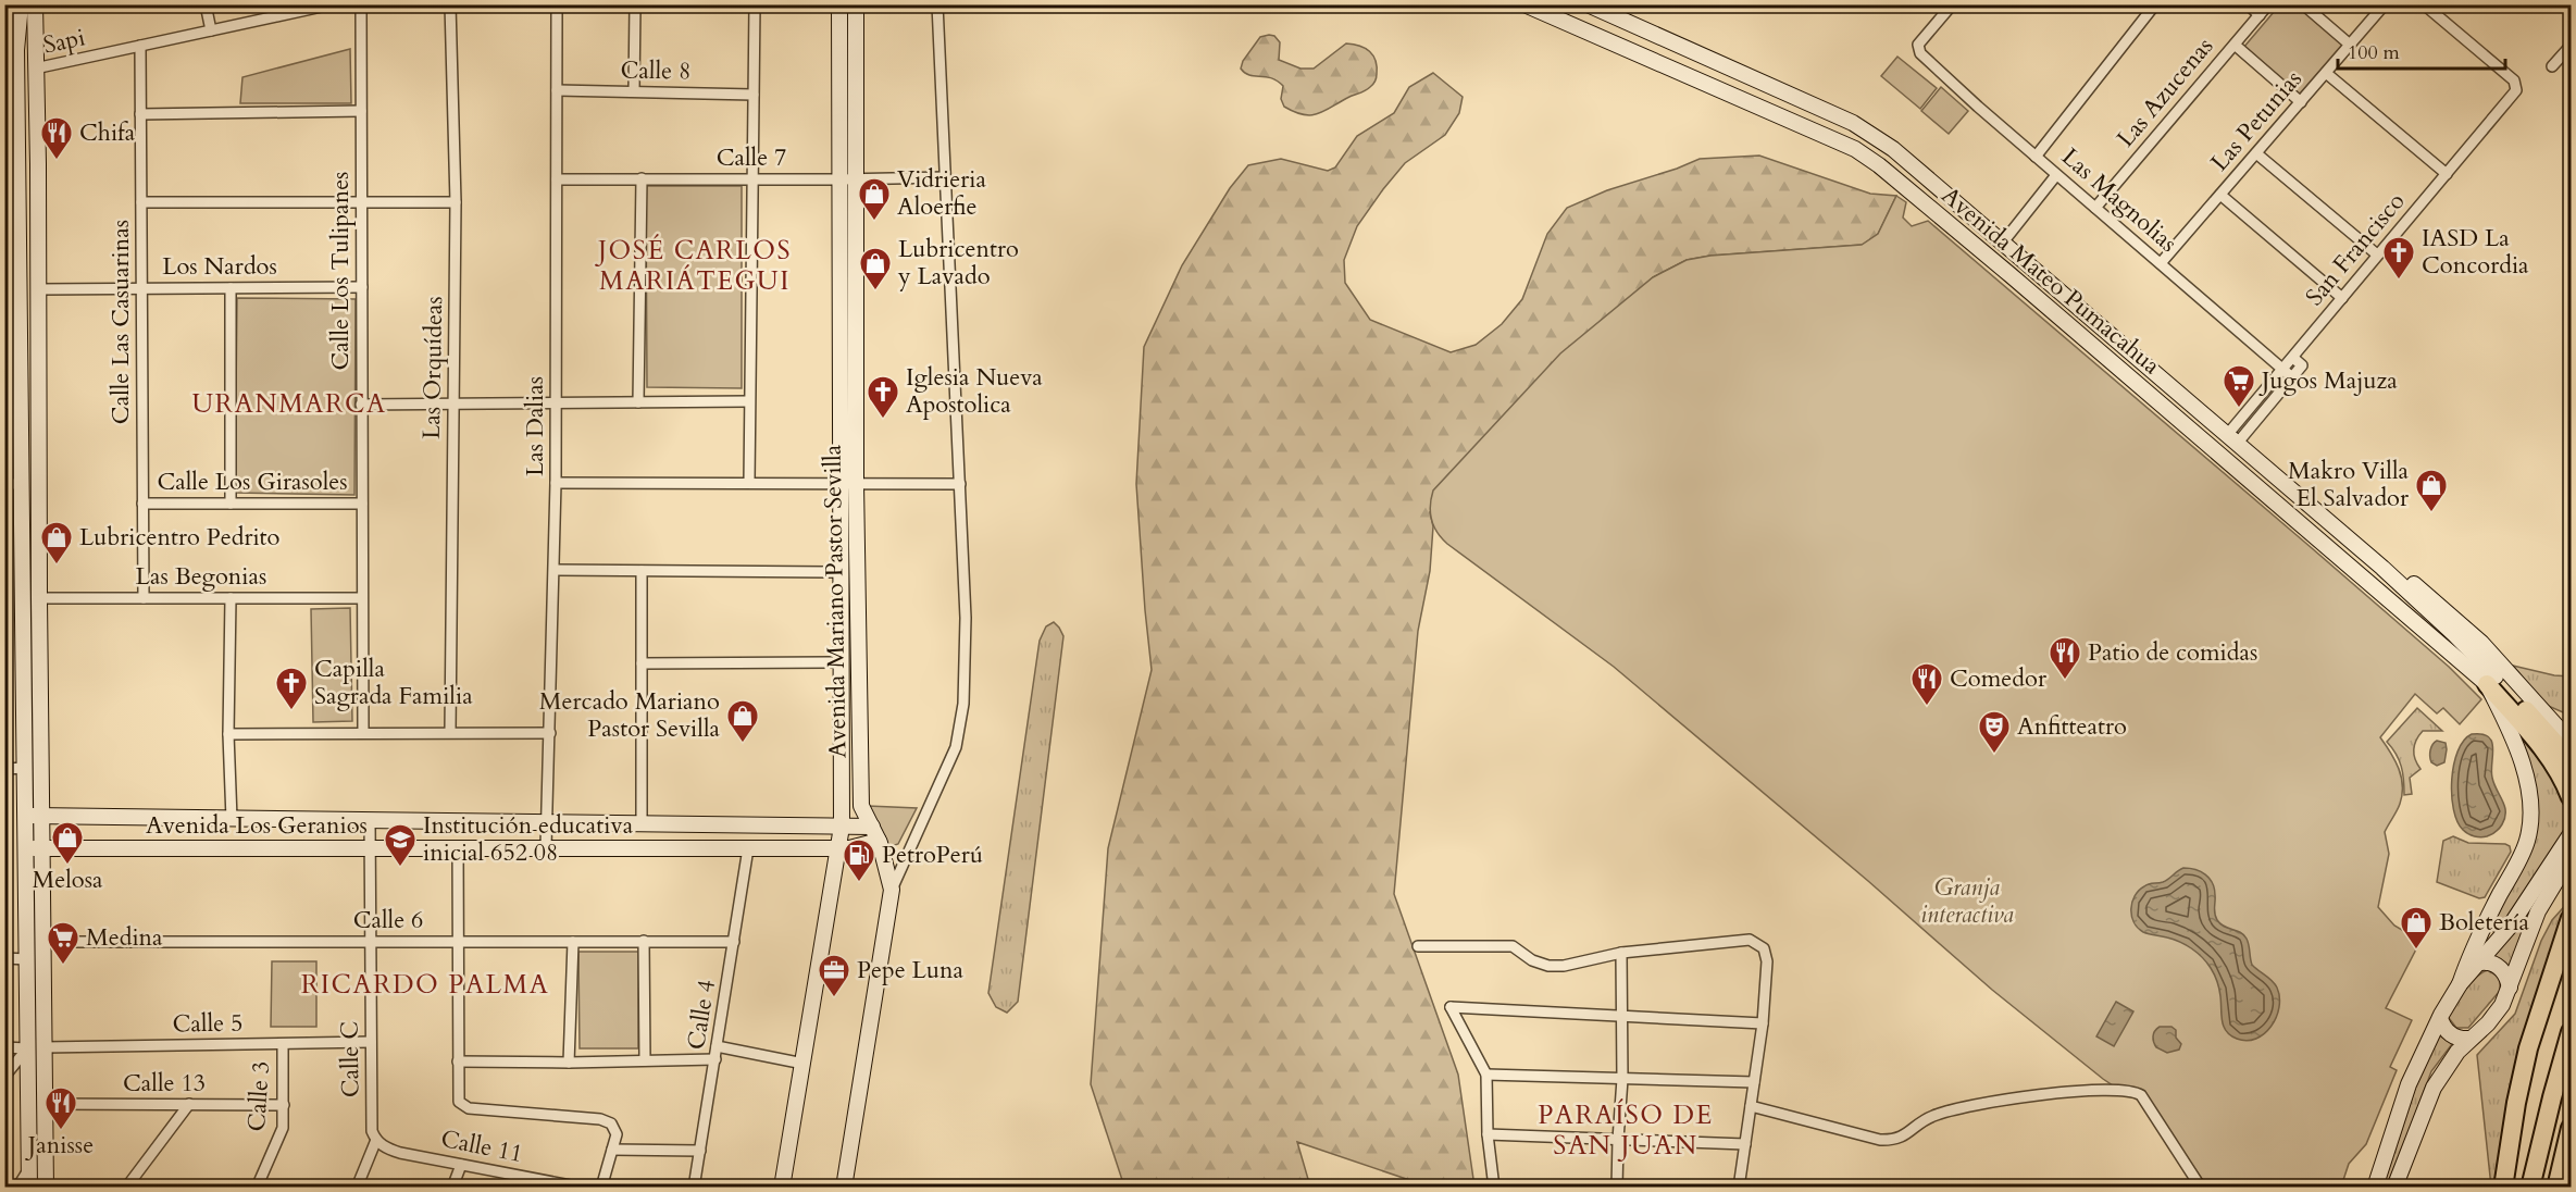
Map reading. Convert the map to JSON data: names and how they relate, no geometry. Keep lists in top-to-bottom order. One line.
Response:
{"streets":{"main road":["Avenida Mateo Pumacahua","Avenida Mariano Pastor Sevilla","Avenida Los Geranios"],"street":["Sapi","Calle 8","Las Azucenas","Las Petunias","Calle 7","Las Magnolias","San Francisco","Los Nardos","Calle Los Tulipanes","Calle Las Casuarinas","Las Orquídeas","Las Dalias","Calle Los Girasoles","Las Begonias","Calle 6","Calle 4","Calle 5","Calle C","Calle 13","Calle 3","Calle 11"]},"crossings":[["Sapi","Calle Las Casuarinas"],["Calle 8","Las Dalias"],["Las Azucenas","Las Magnolias"],["Las Petunias","Las Magnolias"],["Calle 7","Las Dalias"],["Calle 7","Avenida Mariano Pastor Sevilla"],["Las Magnolias","San Francisco"],["San Francisco","Avenida Mateo Pumacahua"],["Los Nardos","Calle Los Tulipanes"],["Los Nardos","Calle Las Casuarinas"],["Calle Los Tulipanes","Calle Los Girasoles"],["Calle Los Tulipanes","Las Begonias"],["Calle Las Casuarinas","Calle Los Girasoles"],["Calle Las Casuarinas","Las Begonias"],["Las Dalias","Avenida Los Geranios"],["Avenida Mariano Pastor Sevilla","Avenida Los Geranios"],["Avenida Los Geranios","Calle 4"],["Avenida Los Geranios","Calle C"],["Calle 6","Calle 4"],["Calle 6","Calle C"],["Calle 5","Calle C"],["Calle 5","Calle 3"],["Calle C","Calle 11"],["Calle 13","Calle 3"]],"districts":["JOSÉ CARLOS MARIÁTEGUI","URANMARCA","RICARDO PALMA","PARAÍSO DE SAN JUAN"],"parks":["Granja interactiva"],"places":{"restaurant":["Chifa","Patio de comidas","Comedor","Janisse"],"shop":["Vidrieria Aloerfie","Lubricentro y Lavado","Makro Villa El Salvador","Lubricentro Pedrito","Mercado Mariano Pastor Sevilla","Melosa","Boletería"],"church":["IASD La Concordia","Iglesia Nueva Apostolica","Capilla Sagrada Familia"],"supermarket":["Jugos Majuza","Medina"],"theatre":["Anfitteatro"],"school or university":["Institución educativa inicial 652 08"],"fuel station":["PetroPerú"],"office":["Pepe Luna"]},"scale_bar":"100 m"}
